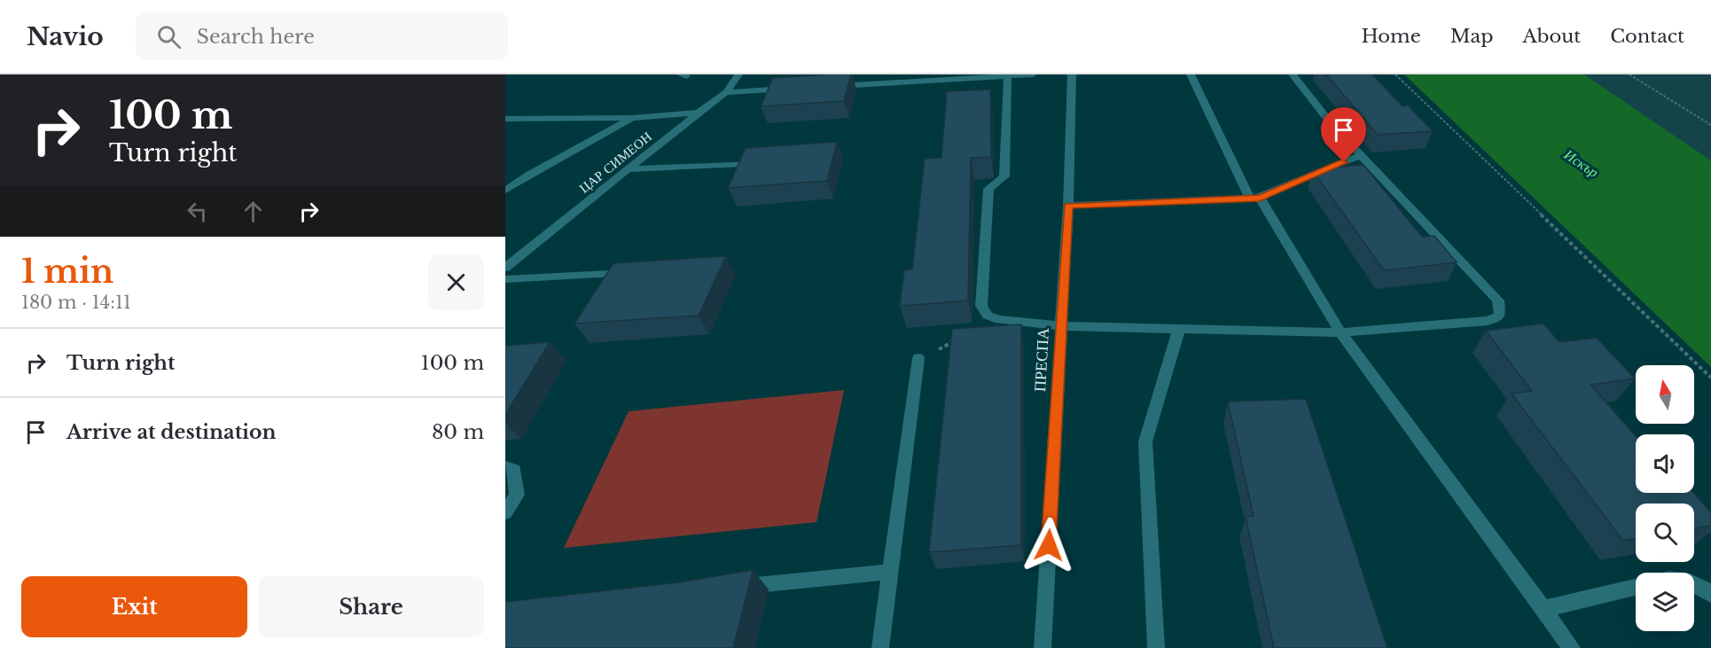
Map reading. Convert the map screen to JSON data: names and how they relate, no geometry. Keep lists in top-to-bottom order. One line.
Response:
{"streets":{"street":["ЦАР СИМЕОН","ПРЕСПА"]},"water":["Искър"],"north":"top","page":{"header":"Navio","search":"Search here","nav":["Home","Map","About","Contact"],"turn":["100 m","Turn right"],"heading":["1 min","180 m · 14:11"],"list":[{"name":"Turn right","value":"100 m"},{"name":"Arrive at destination","value":"80 m"}],"buttons":["Exit","Share"]}}
